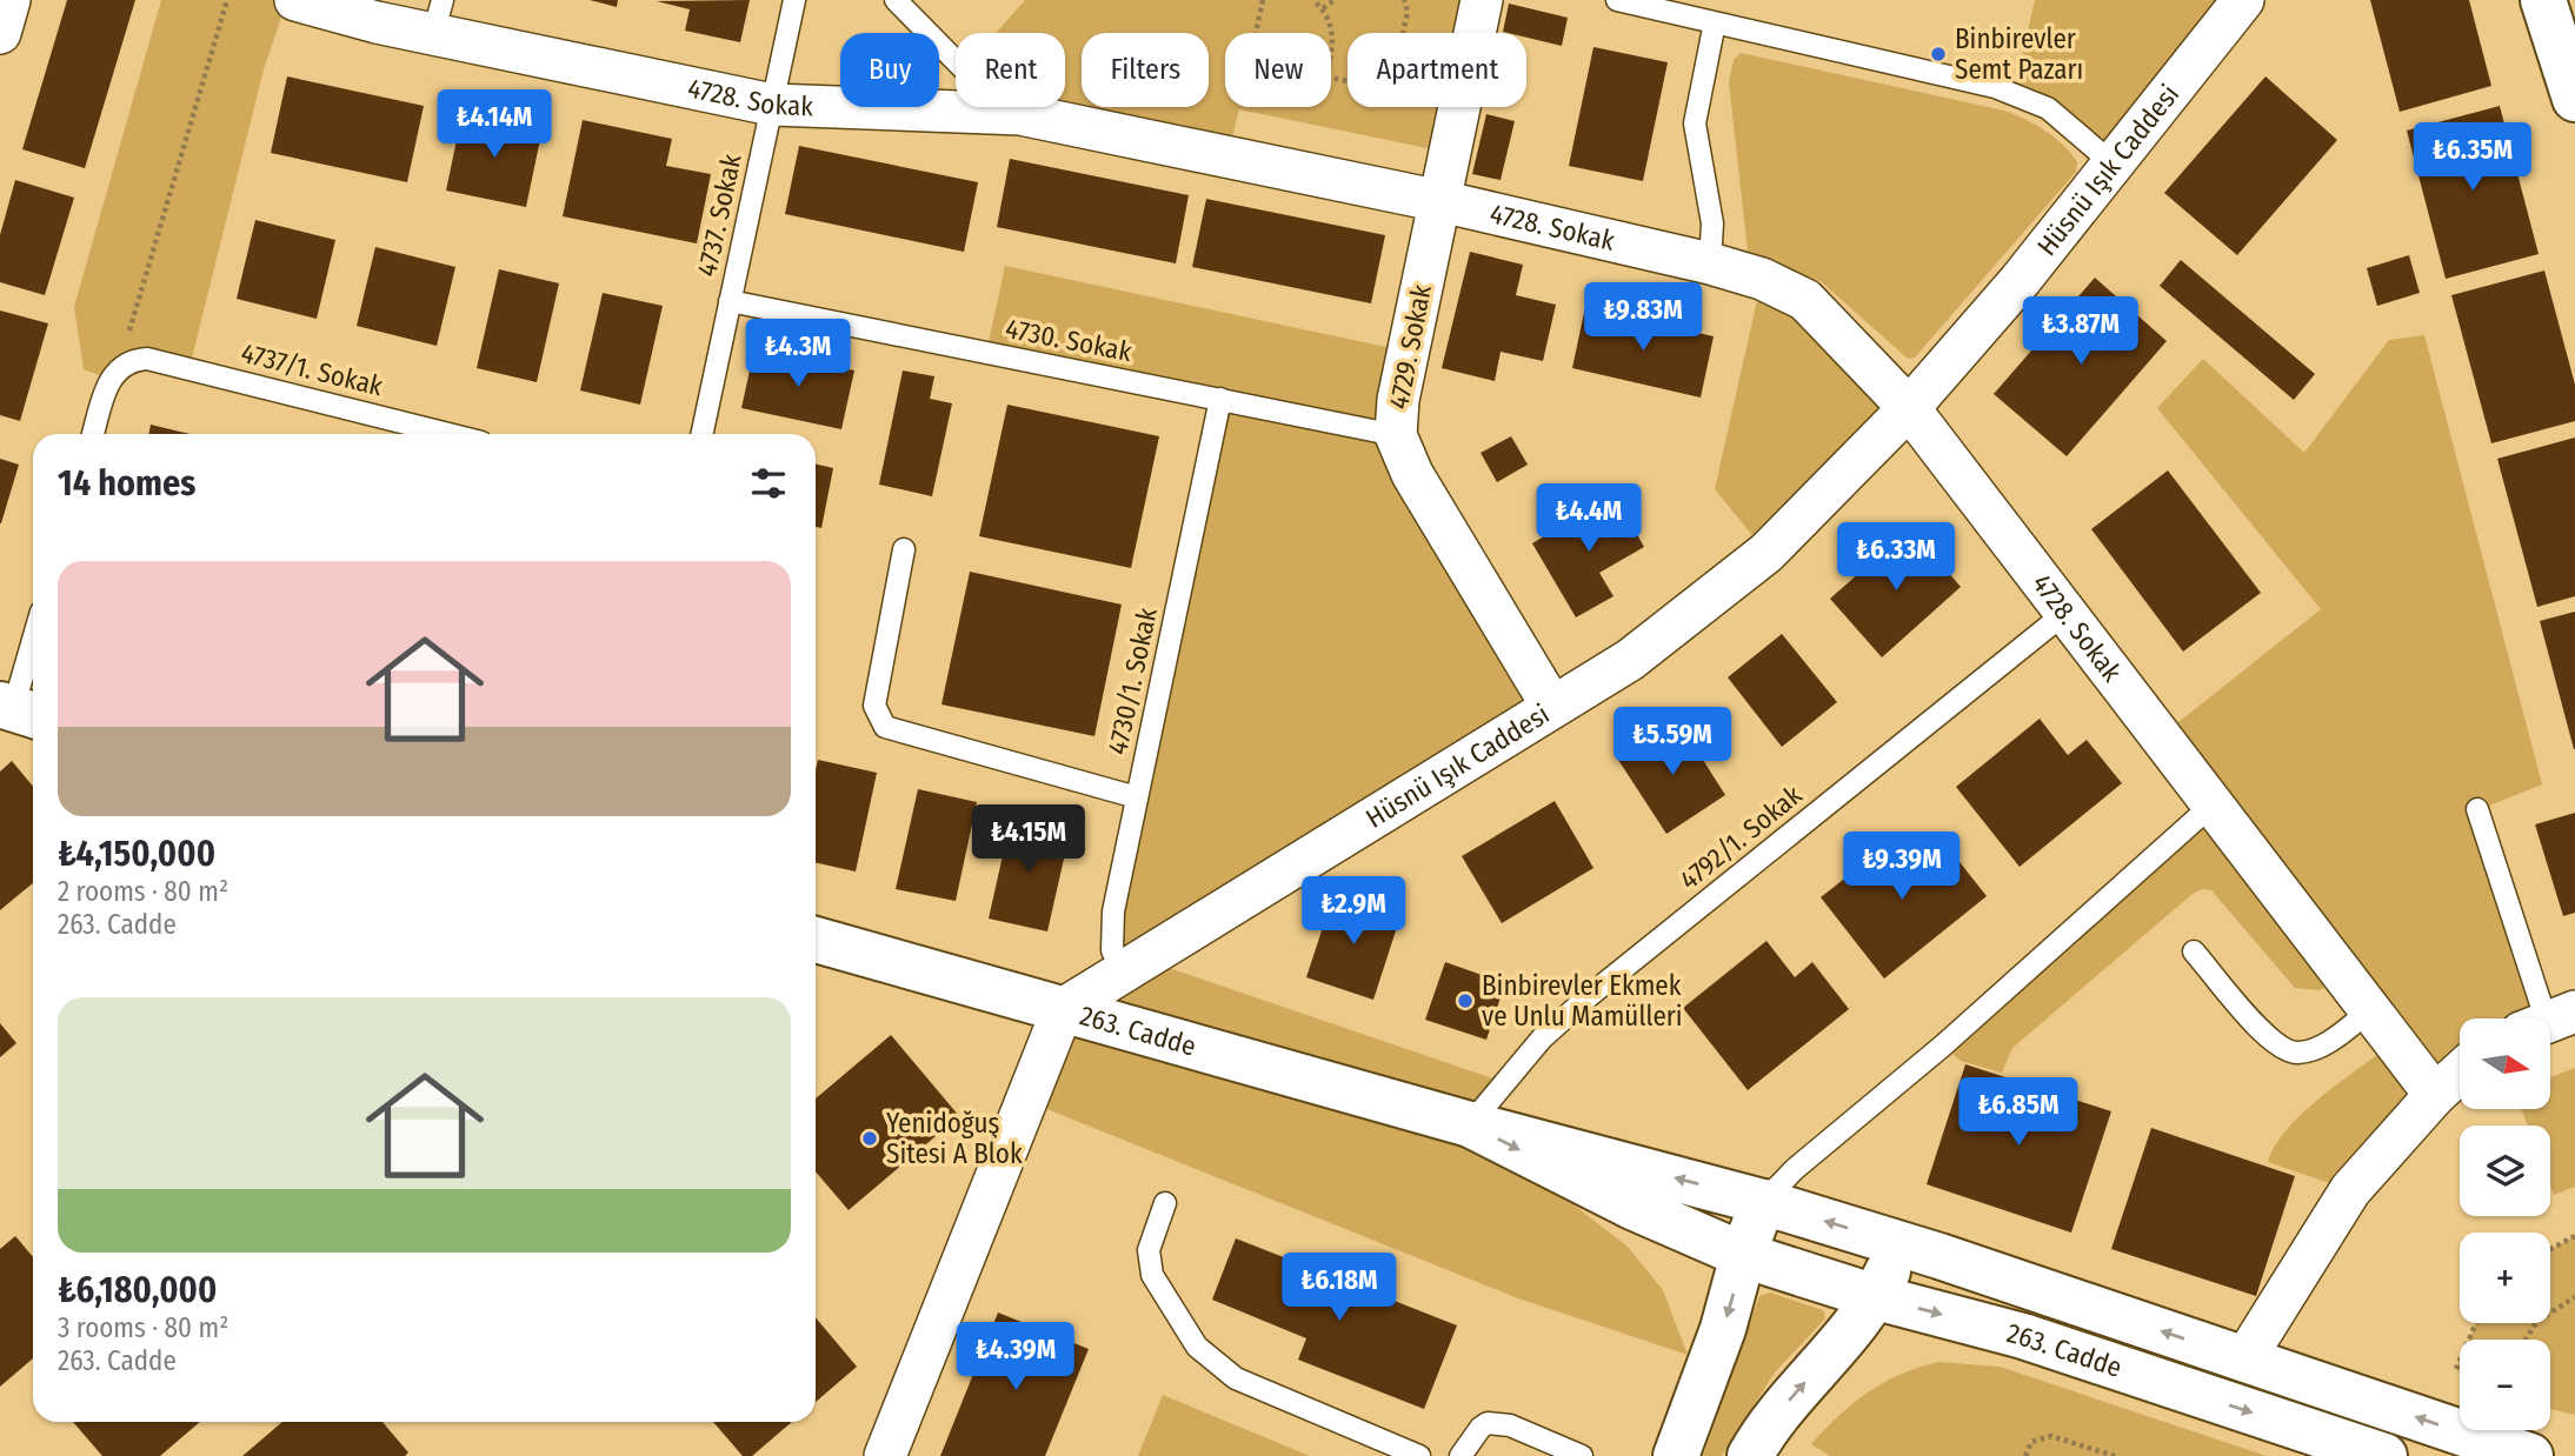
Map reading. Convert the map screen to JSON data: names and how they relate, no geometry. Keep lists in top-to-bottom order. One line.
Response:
{"streets":{"main road":["263. Cadde"],"street":["4728. Sokak","Hüsnü Işık Caddesi","4729. Sokak"],"lane":["4737. Sokak","4730. Sokak","4737/1. Sokak","4730/1. Sokak","4792/1. Sokak"]},"crossings":[["4728. Sokak","Hüsnü Işık Caddesi"],["4728. Sokak","4737. Sokak"],["4728. Sokak","4729. Sokak"],["4728. Sokak","4792/1. Sokak"],["Hüsnü Işık Caddesi","4729. Sokak"],["Hüsnü Işık Caddesi","4730/1. Sokak"],["Hüsnü Işık Caddesi","263. Cadde"],["4737. Sokak","4730. Sokak"],["4730. Sokak","4729. Sokak"],["4730. Sokak","4730/1. Sokak"],["4792/1. Sokak","263. Cadde"]],"places":["Binbirevler Semt Pazarı","Binbirevler Ekmek ve Unlu Mamülleri","Yenidoğuş Sitesi A Blok"],"north":"right","page":{"chip":["Buy","Rent","Filters","New","Apartment"],"price":["₺4.14M","₺6.35M","₺9.83M","₺3.87M","₺4.3M","₺4.4M","₺6.33M","₺5.59M","₺4.15M","₺9.39M","₺2.9M","₺6.85M","₺6.18M","₺4.39M"],"heading":"14 homes","list":[{"name":"₺4,150,000","note":"2 rooms · 80 m² · 263. Cadde"},{"name":"₺6,180,000","note":"3 rooms · 80 m² · 263. Cadde"}],"map_buttons":["+","−"]}}
